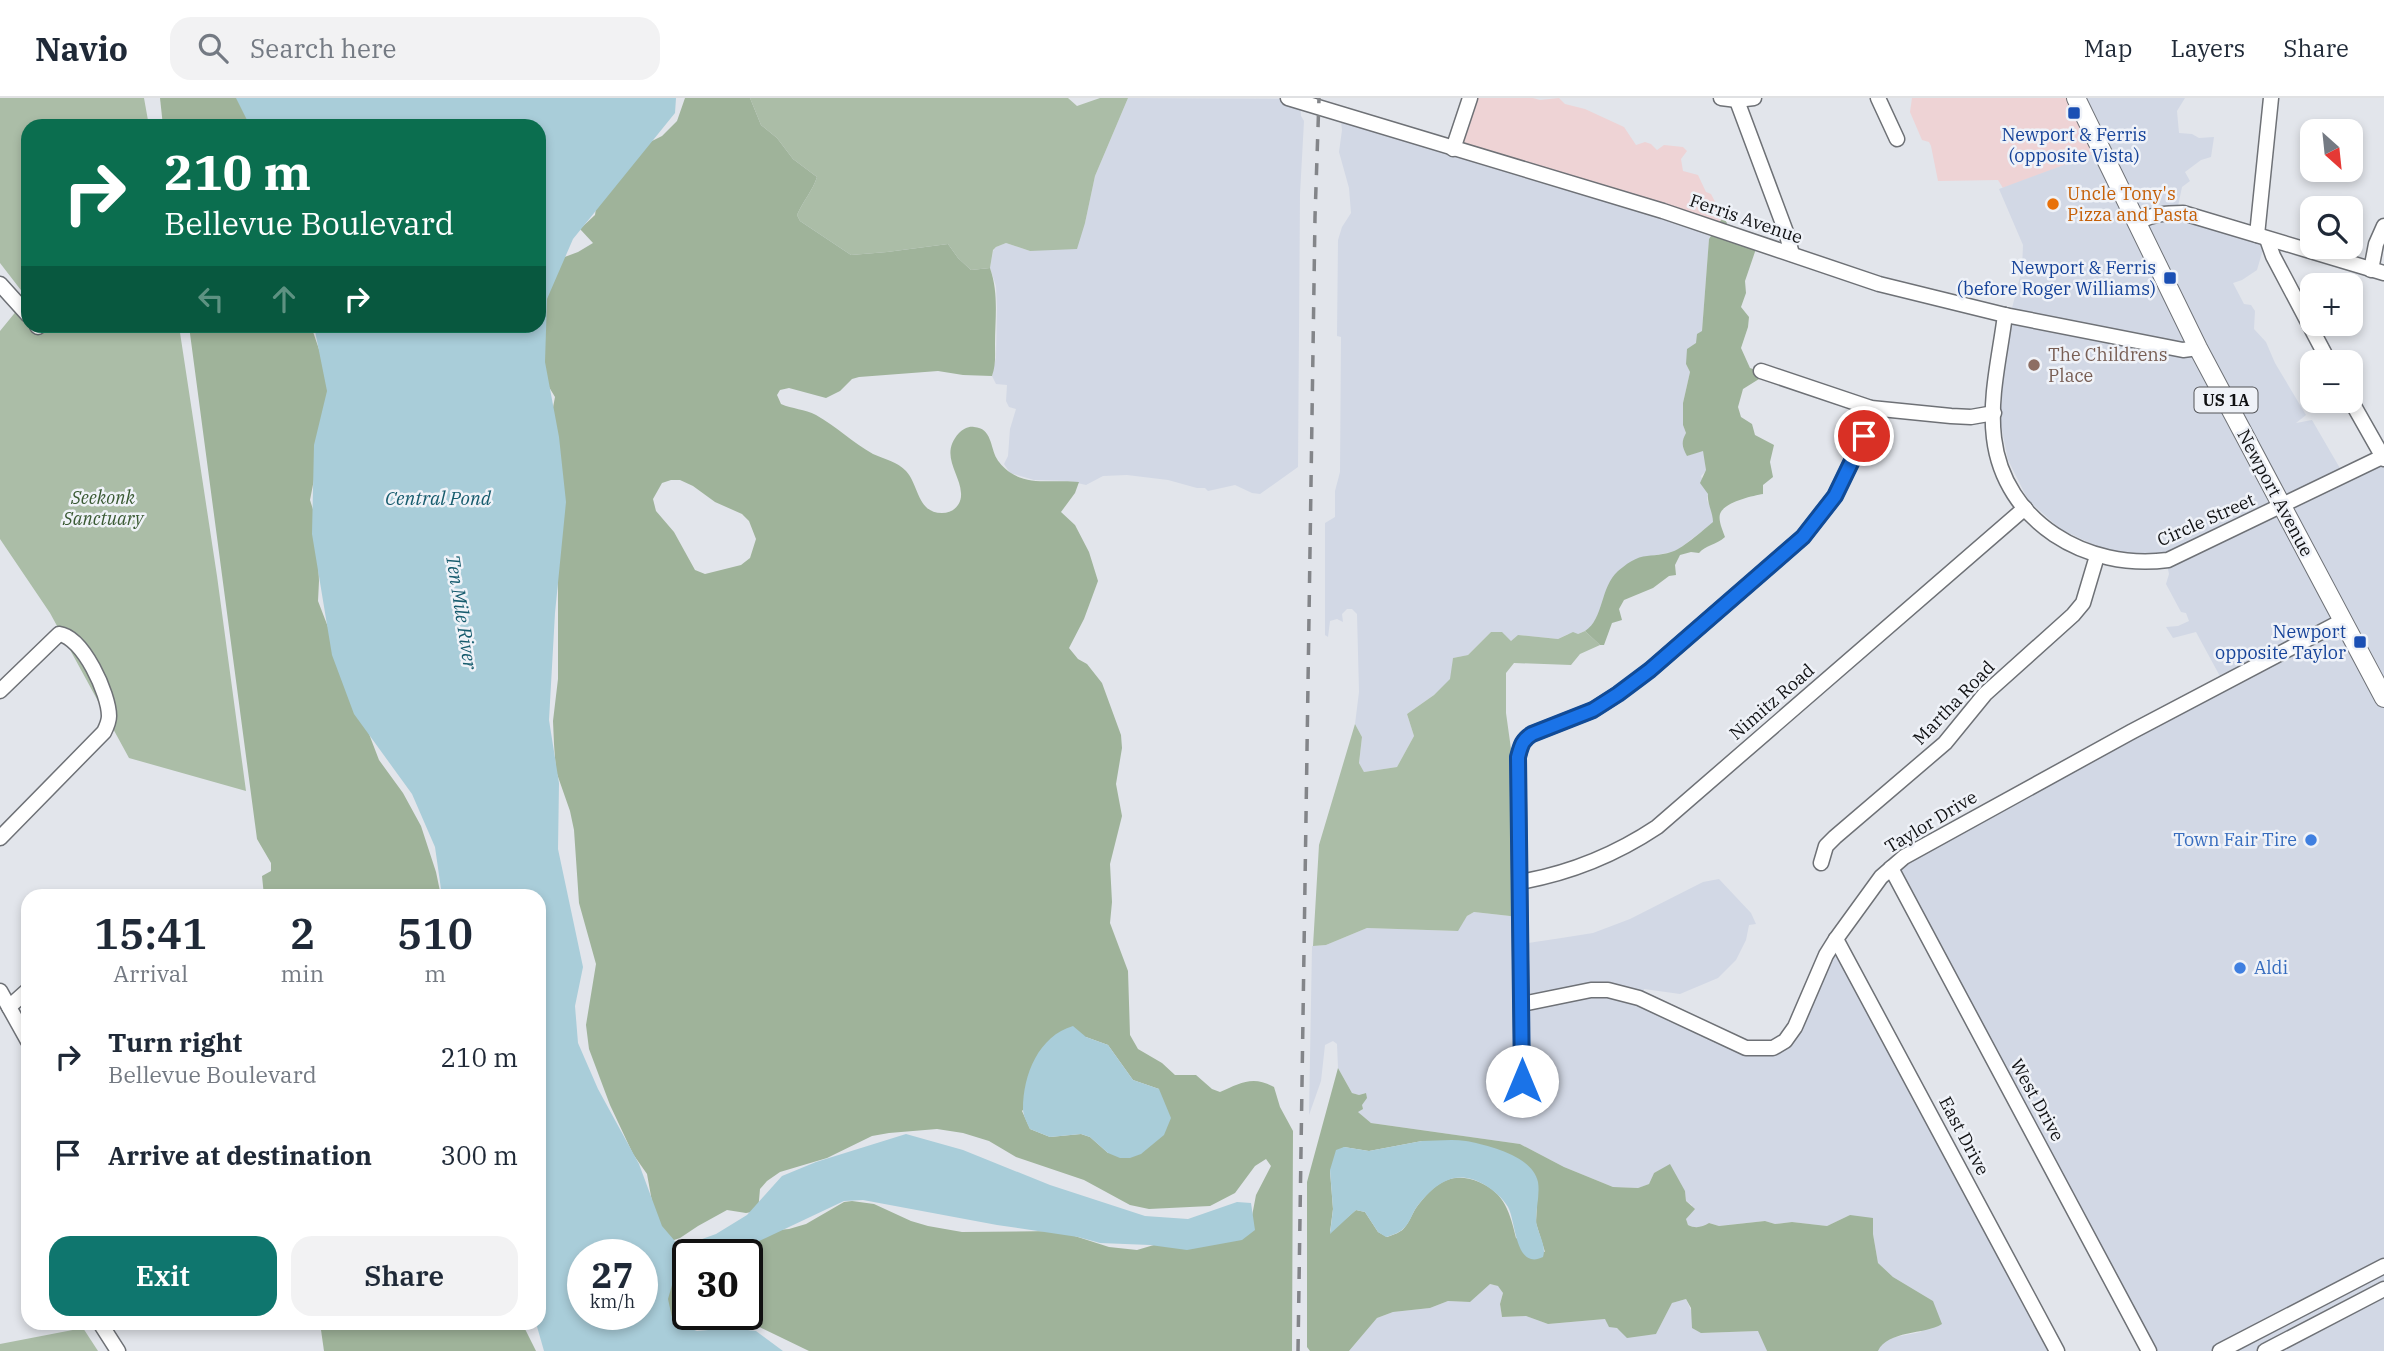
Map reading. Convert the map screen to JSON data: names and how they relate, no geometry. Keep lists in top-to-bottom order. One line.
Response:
{"streets":{"main road":["US 1A","Newport Avenue"],"street":["Ferris Avenue","Circle Street","Nimitz Road","Martha Road","Taylor Drive","West Drive","East Drive"]},"crossings":[["Ferris Avenue","Newport Avenue"],["Ferris Avenue","Circle Street"],["Newport Avenue","Circle Street"],["Newport Avenue","Taylor Drive"],["Circle Street","Nimitz Road"],["Circle Street","Martha Road"],["Taylor Drive","West Drive"],["Taylor Drive","East Drive"]],"water":["Central Pond","Ten Mile River"],"parks":["Seekonk Sanctuary"],"places":{"transit":["Newport & Ferris (opposite Vista)","Newport & Ferris (before Roger Williams)","Newport opposite Taylor"],"other":["Uncle Tony's Pizza and Pasta","The Childrens Place","Town Fair Tire","Aldi"]},"north":"bottom right","page":{"header":"Navio","search":"Search here","nav":["Map","Layers","Share"],"map_buttons":["+","−"],"turn":["210 m","Bellevue Boulevard"],"eta":["15:41","Arrival","2","min","510","m"],"list":[{"name":"Turn right","note":"Bellevue Boulevard","value":"210 m"},{"name":"Arrive at destination","value":"300 m"}],"buttons":["Exit","Share"],"speed":"27 km/h","limit":"30"}}
